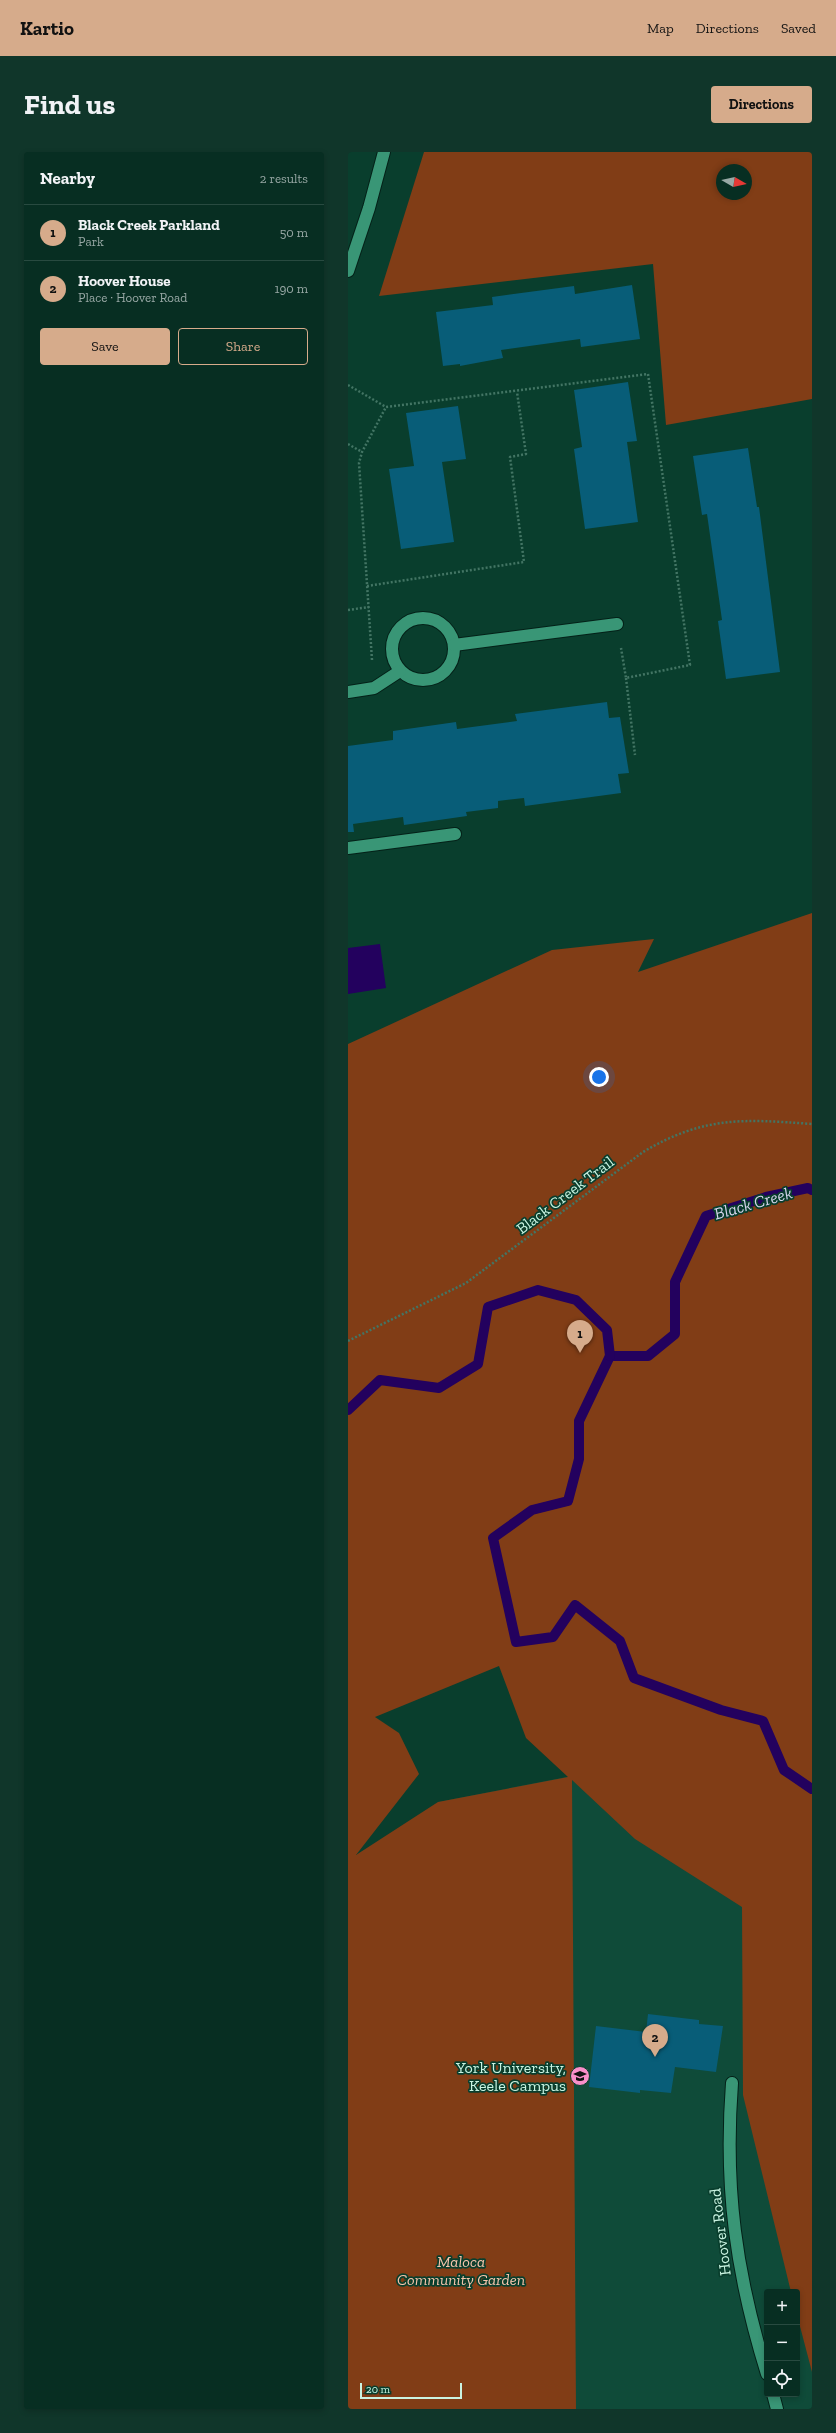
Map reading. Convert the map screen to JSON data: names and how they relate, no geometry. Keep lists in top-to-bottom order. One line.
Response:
{"streets":{"street":["Hoover Road"],"path":["Black Creek Trail"]},"water":["Black Creek"],"parks":["Maloca Community Garden"],"places":{"school or university":["York University, Keele Campus"]},"scale_bar":"20 m","north":"right","page":{"header":"Kartio","nav":["Map","Directions","Saved"],"buttons":["Directions",["Save","Share"]],"title":"Find us","heading":["Nearby","2 results"],"list":[{"mark":"1","name":"Black Creek Parkland","note":"Park","value":"50 m"},{"mark":"2","name":"Hoover House","note":"Place · Hoover Road","value":"190 m"}],"pins":["1","2"],"map_buttons":["+","−"],"scale":"20 m"}}
